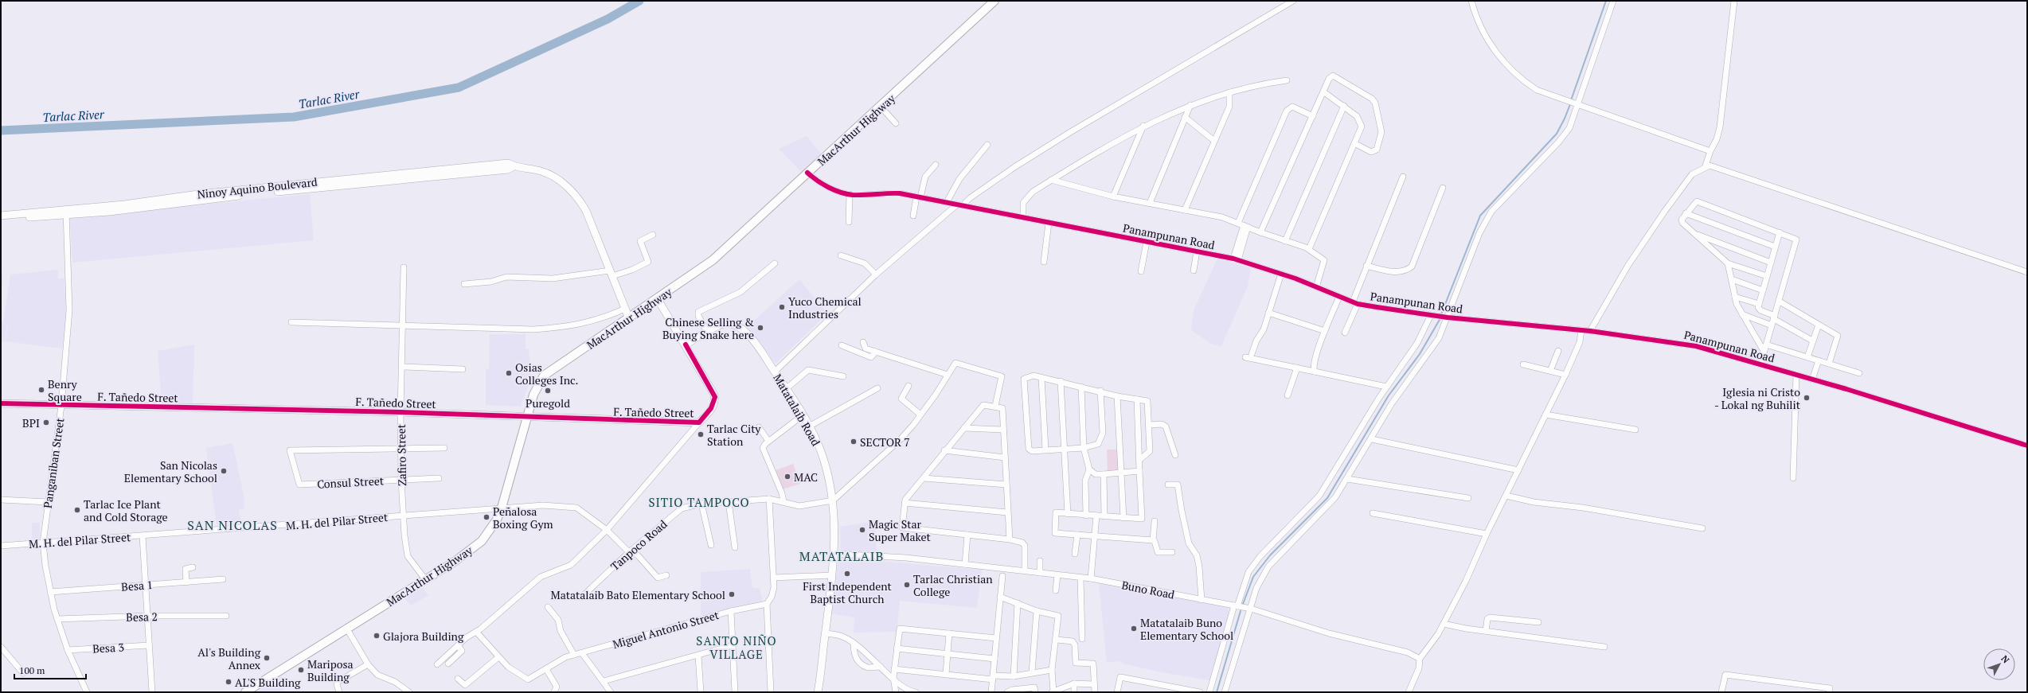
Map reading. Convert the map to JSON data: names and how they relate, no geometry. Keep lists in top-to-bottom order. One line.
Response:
{"streets":{"highway":["MacArthur Highway"],"main road":["Ninoy Aquino Boulevard","F. Tañedo Street","Matatalaib Road"],"street":["Panampunan Road","Zafiro Street","Panganiban Street","Consul Street","M. H. del Pilar Street","Tanpoco Road","Besa 1","Buno Road","Besa 2","Miguel Antonio Street","Besa 3"]},"crossings":[["MacArthur Highway","Ninoy Aquino Boulevard"],["MacArthur Highway","Panampunan Road"],["MacArthur Highway","F. Tañedo Street"],["MacArthur Highway","Zafiro Street"],["MacArthur Highway","M. H. del Pilar Street"],["Ninoy Aquino Boulevard","Panganiban Street"],["F. Tañedo Street","Matatalaib Road"],["F. Tañedo Street","Zafiro Street"],["F. Tañedo Street","Panganiban Street"],["Matatalaib Road","Tanpoco Road"],["Matatalaib Road","Buno Road"],["Zafiro Street","Consul Street"],["Zafiro Street","M. H. del Pilar Street"],["Panganiban Street","M. H. del Pilar Street"],["Panganiban Street","Besa 1"],["Panganiban Street","Besa 2"],["Panganiban Street","Besa 3"],["M. H. del Pilar Street","Tanpoco Road"]],"districts":["SITIO TAMPOCO","SAN NICOLAS","MATATALAIB","SANTO NIÑO VILLAGE"],"water":["Tarlac River"],"places":["Yuco Chemical Industries","Chinese Selling & Buying Snake here","Osias Colleges Inc.","Benry Square","Puregold","Iglesia ni Cristo - Lokal ng Buhilit","BPI","Tarlac City Station","SECTOR 7","San Nicolas Elementary School","MAC","Tarlac Ice Plant and Cold Storage","Peñalosa Boxing Gym","Magic Star Super Maket","First Independent Baptist Church","Tarlac Christian College","Matatalaib Bato Elementary School","Matatalaib Buno Elementary School","Glajora Building","Al's Building Annex","Mariposa Building","AL'S Building"],"scale_bar":"100 m","north":"top right"}
